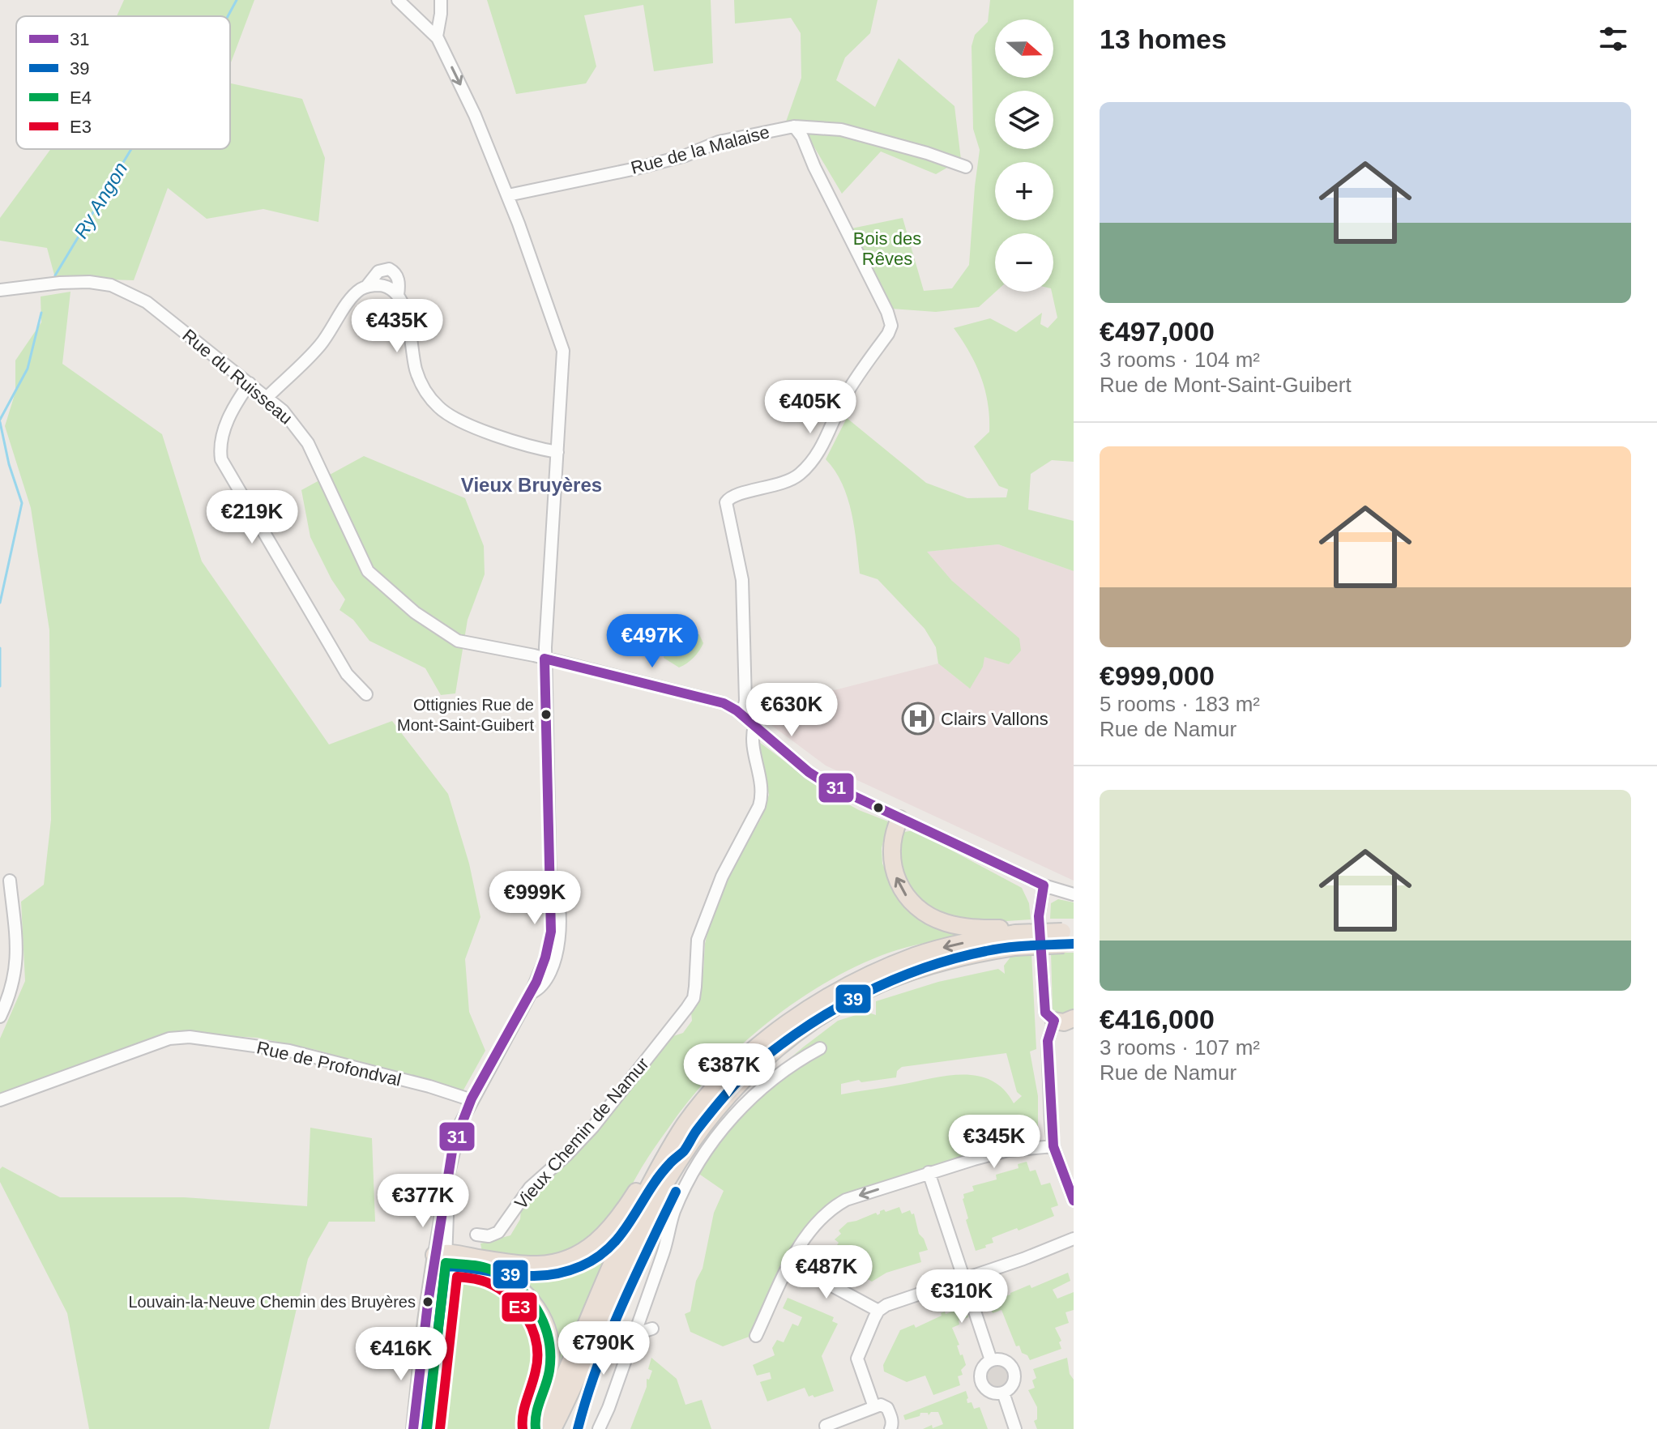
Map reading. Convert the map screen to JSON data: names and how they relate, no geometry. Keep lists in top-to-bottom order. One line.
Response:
{"streets":{"street":["Rue de la Malaise","Rue du Ruisseau","Rue de Profondval","Vieux Chemin de Namur"]},"crossings":[["Rue du Ruisseau","Vieux Chemin de Namur"]],"districts":["Vieux Bruyères"],"water":["Ry Angon"],"parks":["Bois des Rêves"],"places":{"other":["Ottignies Rue de Mont-Saint-Guibert","Louvain-la-Neuve Chemin des Bruyères"],"hospital":["Clairs Vallons"]},"lines":["transit line 31","transit line 39","transit line E4","transit line E3"],"legend":["31","39","E4","E3"],"north":"right","page":{"heading":"13 homes","map_buttons":["+","−"],"list":[{"name":"€497,000","note":"3 rooms · 104 m² · Rue de Mont-Saint-Guibert"},{"name":"€999,000","note":"5 rooms · 183 m² · Rue de Namur"},{"name":"€416,000","note":"3 rooms · 107 m² · Rue de Namur"}],"price":["€435K","€405K","€219K","€497K","€630K","€999K","€387K","€345K","€377K","€487K","€310K","€790K","€416K"]}}
